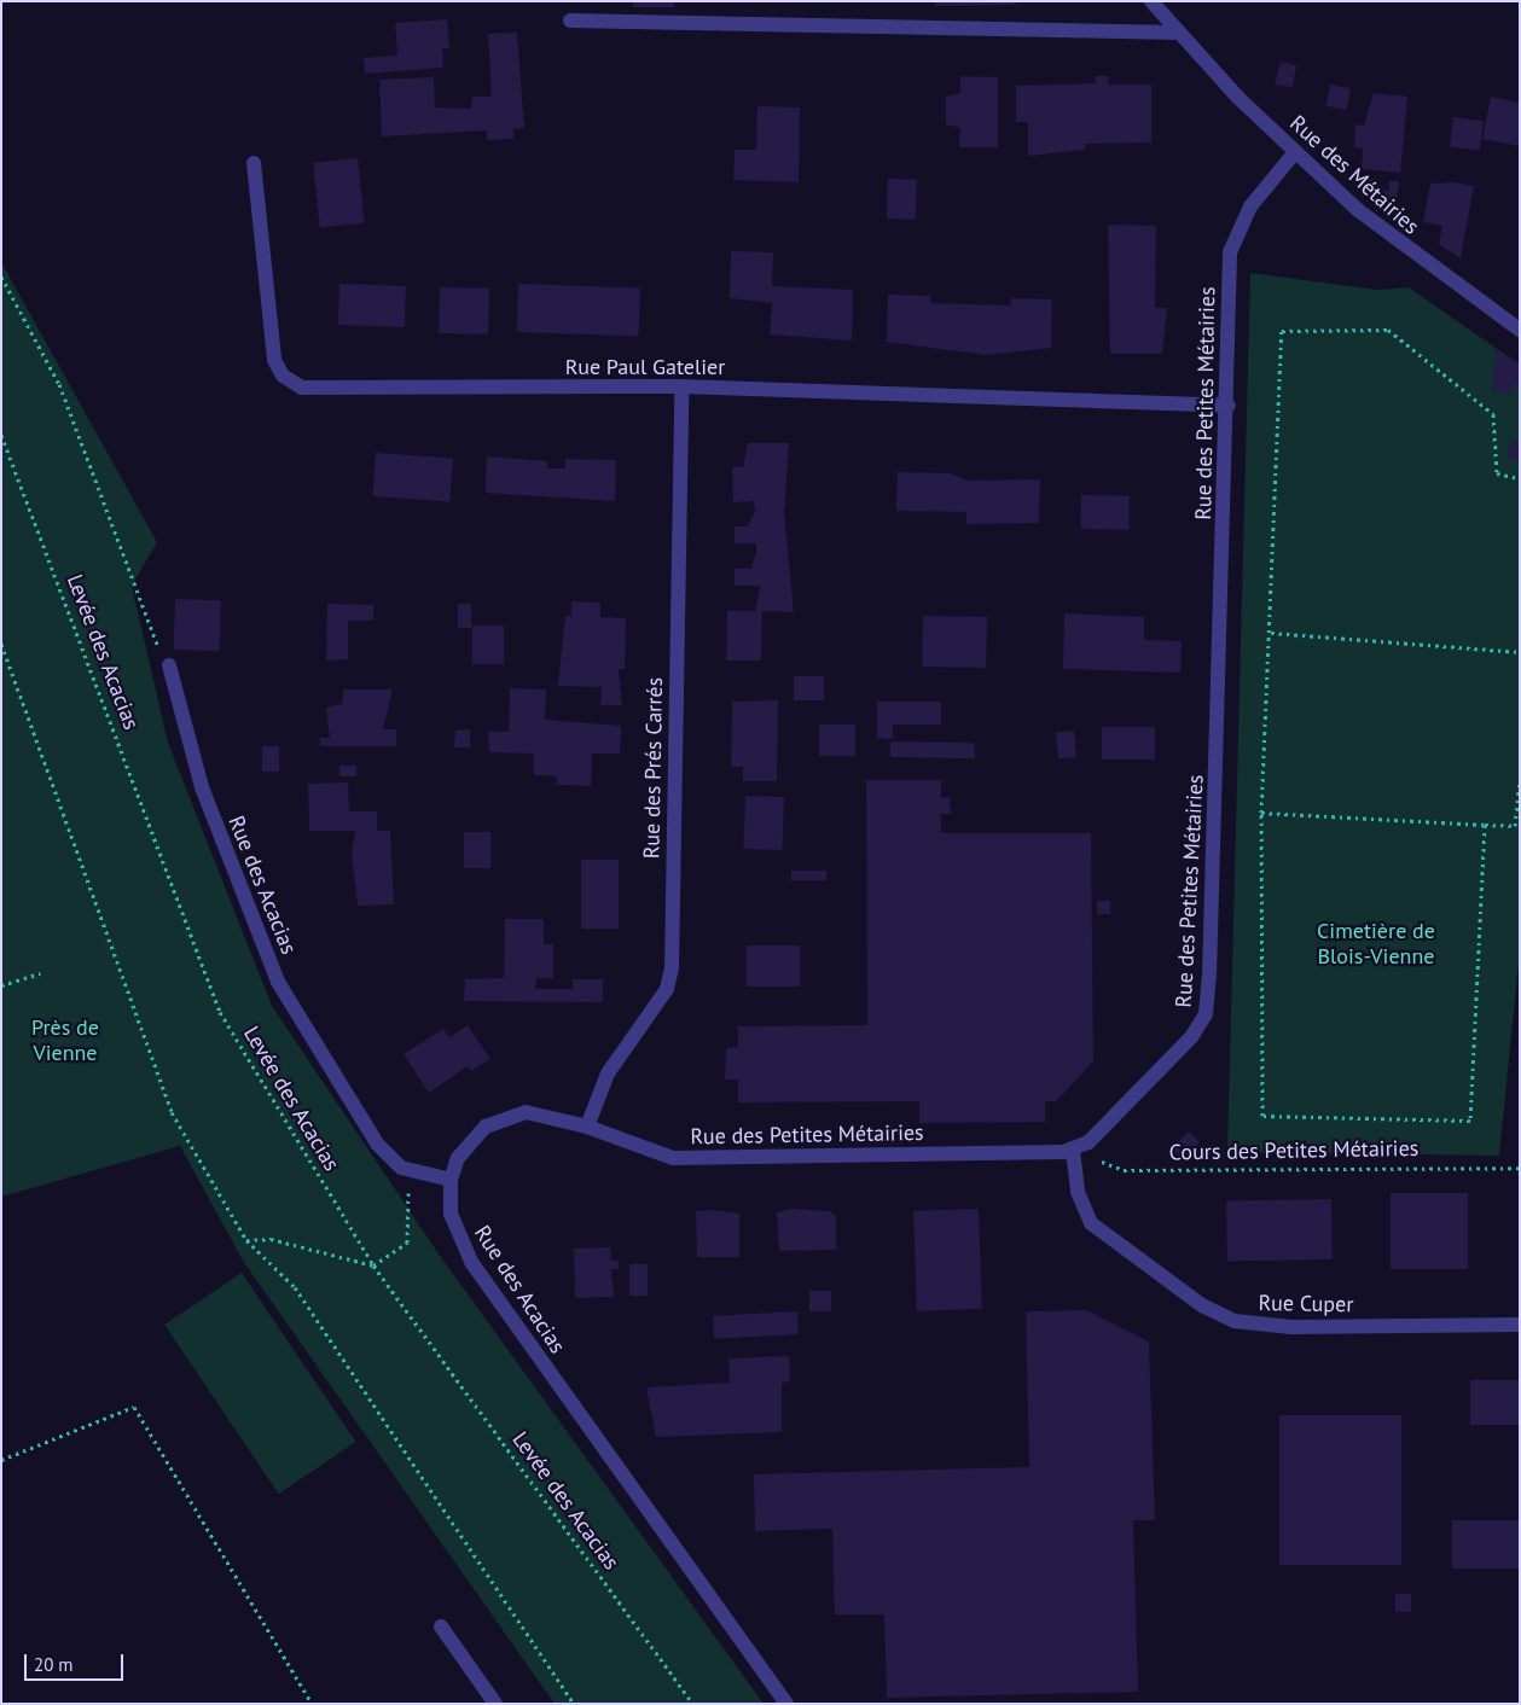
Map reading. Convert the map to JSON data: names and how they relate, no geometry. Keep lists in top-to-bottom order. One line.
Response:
{"streets":{"street":["Rue des Métairies","Rue Paul Gatelier","Rue des Petites Métairies","Rue des Prés Carrés","Rue des Acacias","Rue Cuper"],"path":["Levée des Acacias","Cours des Petites Métairies"]},"crossings":[["Rue des Métairies","Rue des Petites Métairies"],["Rue Paul Gatelier","Rue des Petites Métairies"],["Rue Paul Gatelier","Rue des Prés Carrés"],["Rue des Petites Métairies","Rue des Prés Carrés"],["Rue des Petites Métairies","Rue des Acacias"],["Rue des Petites Métairies","Cours des Petites Métairies"],["Rue des Petites Métairies","Rue Cuper"],["Cours des Petites Métairies","Rue Cuper"]],"parks":["Cimetière de Blois-Vienne","Près de Vienne"],"scale_bar":"20 m"}
